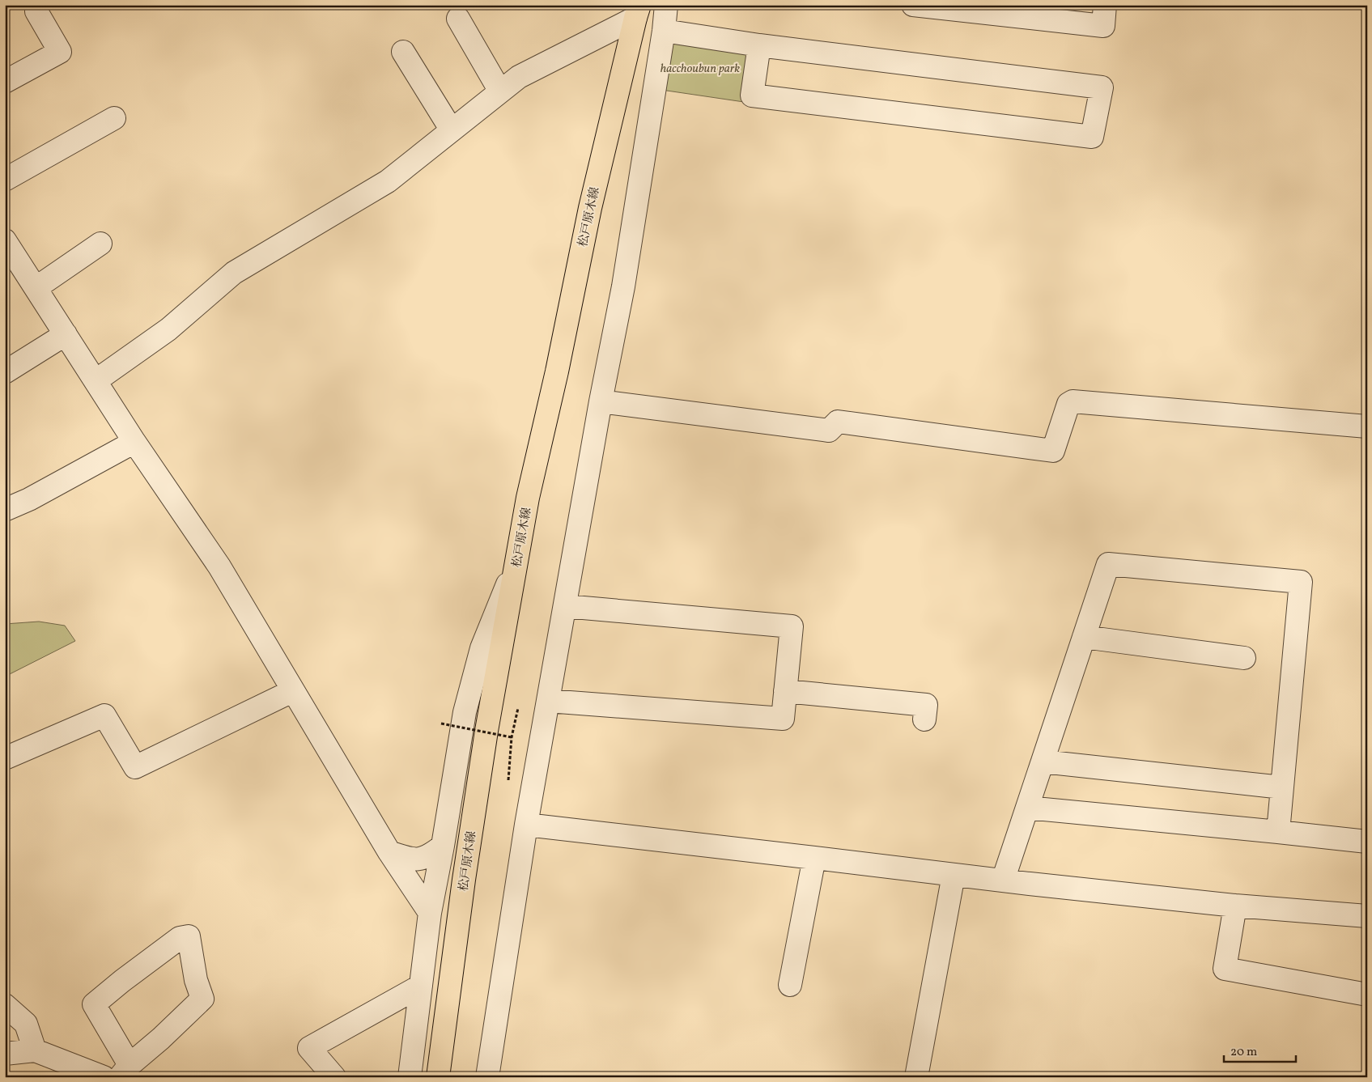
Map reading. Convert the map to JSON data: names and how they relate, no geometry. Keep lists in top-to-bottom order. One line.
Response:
{"streets":{"main road":["松戸原木線"]},"parks":["hacchoubun park"],"scale_bar":"20 m"}
